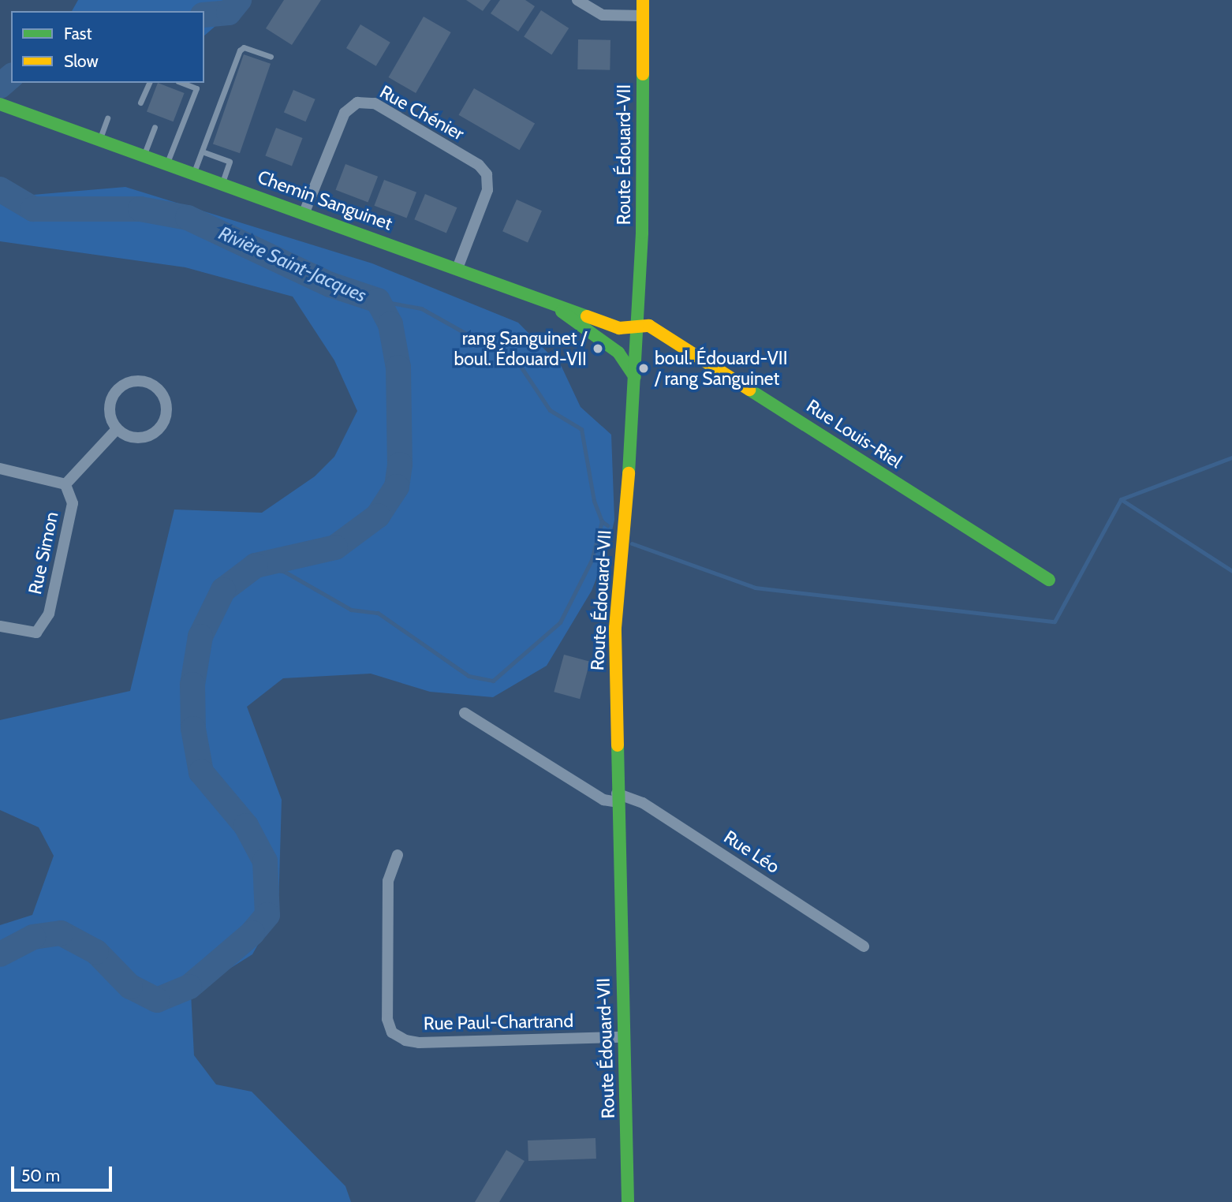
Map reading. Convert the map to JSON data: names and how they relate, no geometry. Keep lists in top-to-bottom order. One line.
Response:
{"streets":{"street":["Rue Chénier","Route Édouard-VII","Chemin Sanguinet","Rue Louis-Riel","Rue Simon","Rue Léo","Rue Paul-Chartrand"]},"crossings":[["Rue Chénier","Chemin Sanguinet"],["Route Édouard-VII","Chemin Sanguinet"],["Route Édouard-VII","Rue Louis-Riel"],["Route Édouard-VII","Rue Léo"],["Route Édouard-VII","Rue Paul-Chartrand"],["Chemin Sanguinet","Rue Louis-Riel"]],"water":["Rivière Saint-Jacques"],"places":["rang Sanguinet / boul. Édouard-VII","boul. Édouard-VII / rang Sanguinet"],"legend":["Fast","Slow"],"scale_bar":"50 m"}
